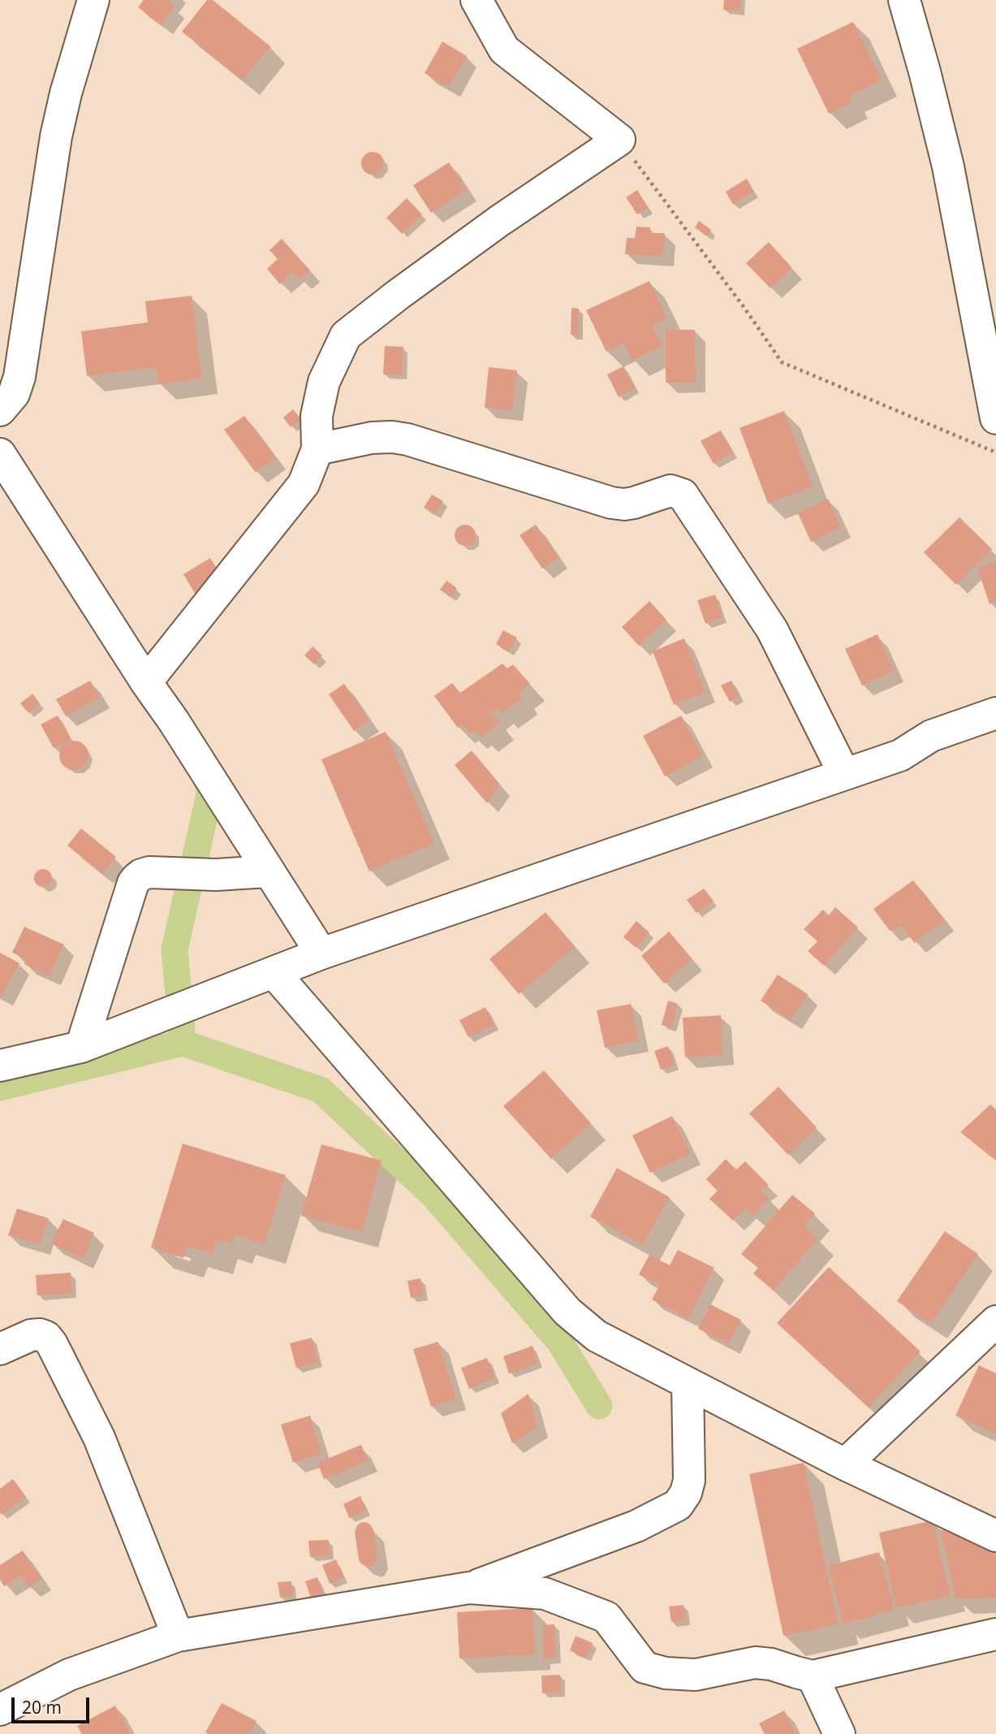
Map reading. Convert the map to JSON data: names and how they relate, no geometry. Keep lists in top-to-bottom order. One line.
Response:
{"scale_bar":"20 m"}
